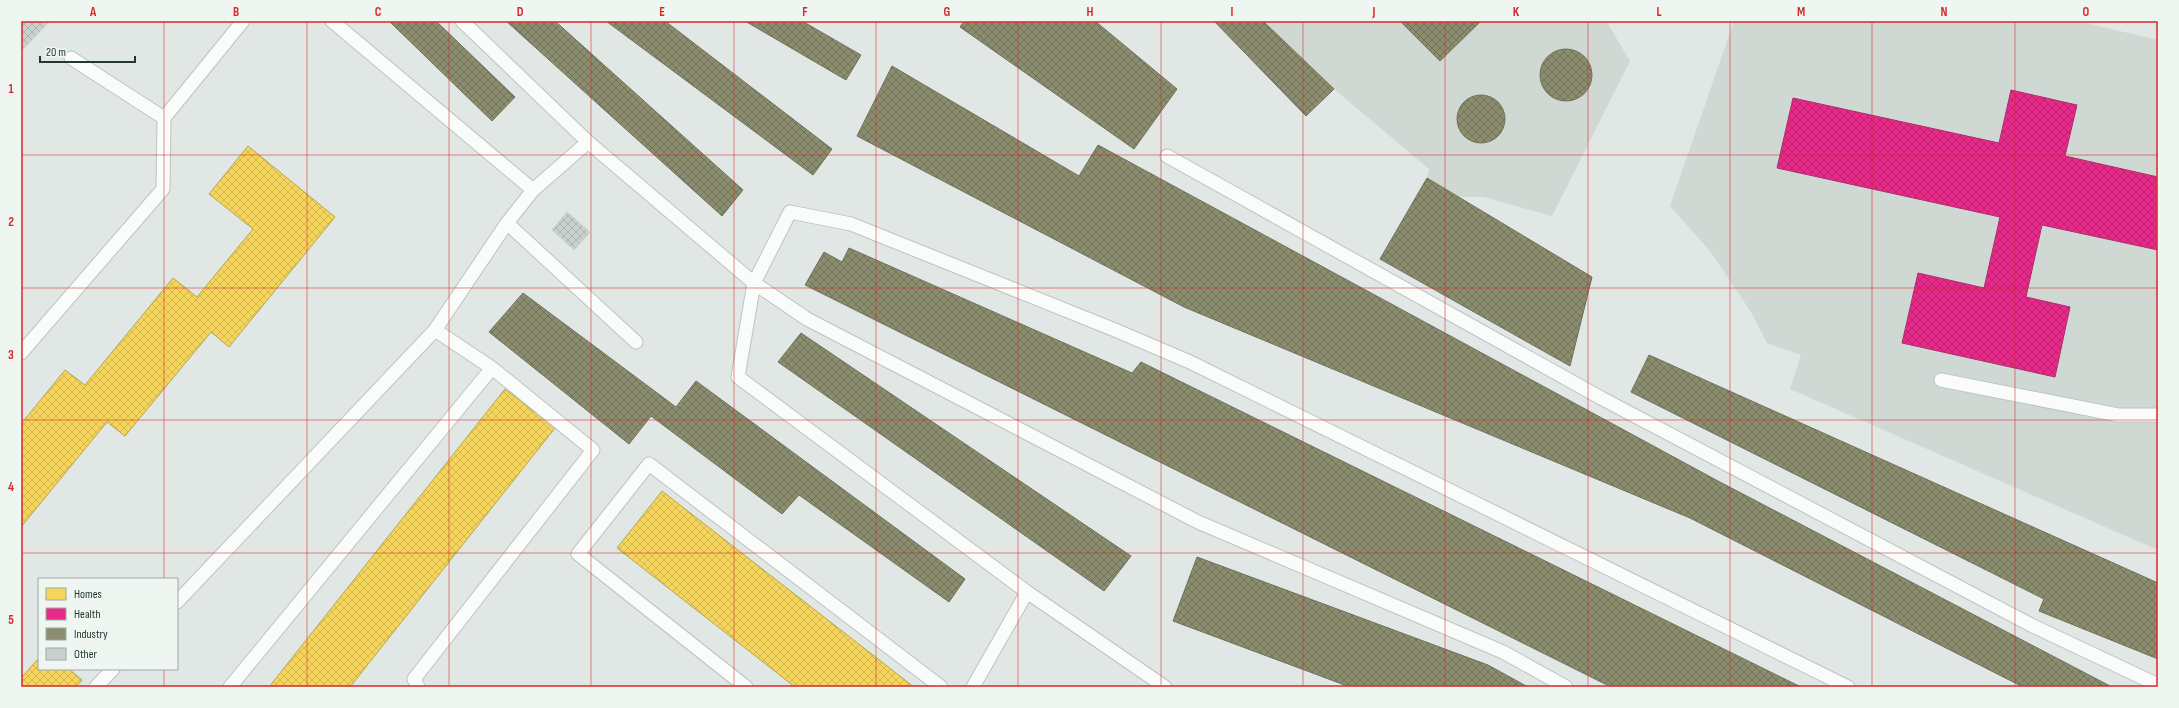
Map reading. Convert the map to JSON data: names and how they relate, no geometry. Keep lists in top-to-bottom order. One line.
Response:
{"legend":["Homes","Health","Industry","Other"],"scale_bar":"20 m","grid":{"columns":["A","B","C","D","E","F","G","H","I","J","K","L","M","N","O"],"rows":["1","2","3","4","5"]}}
